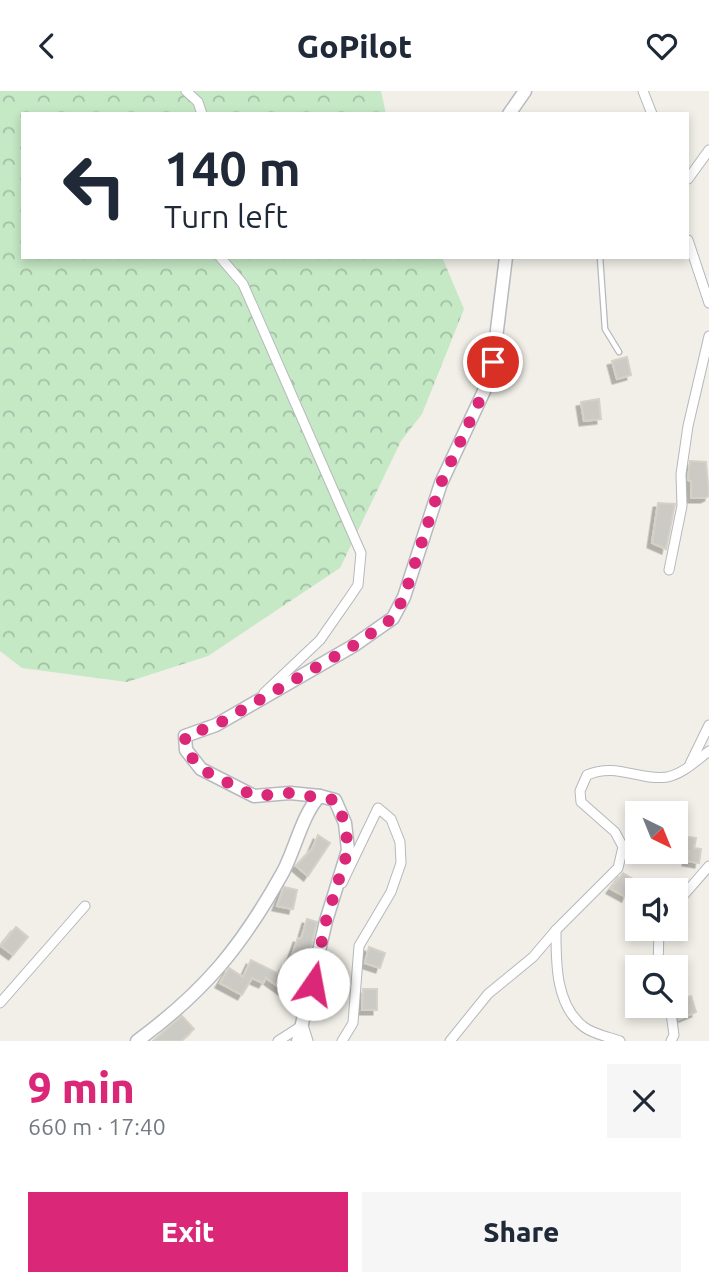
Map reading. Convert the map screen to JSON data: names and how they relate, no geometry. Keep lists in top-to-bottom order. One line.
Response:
{"north":"bottom right","page":{"header":"GoPilot","turn":["140 m","Turn left"],"heading":["9 min","660 m · 17:40"],"buttons":["Exit","Share"]}}
